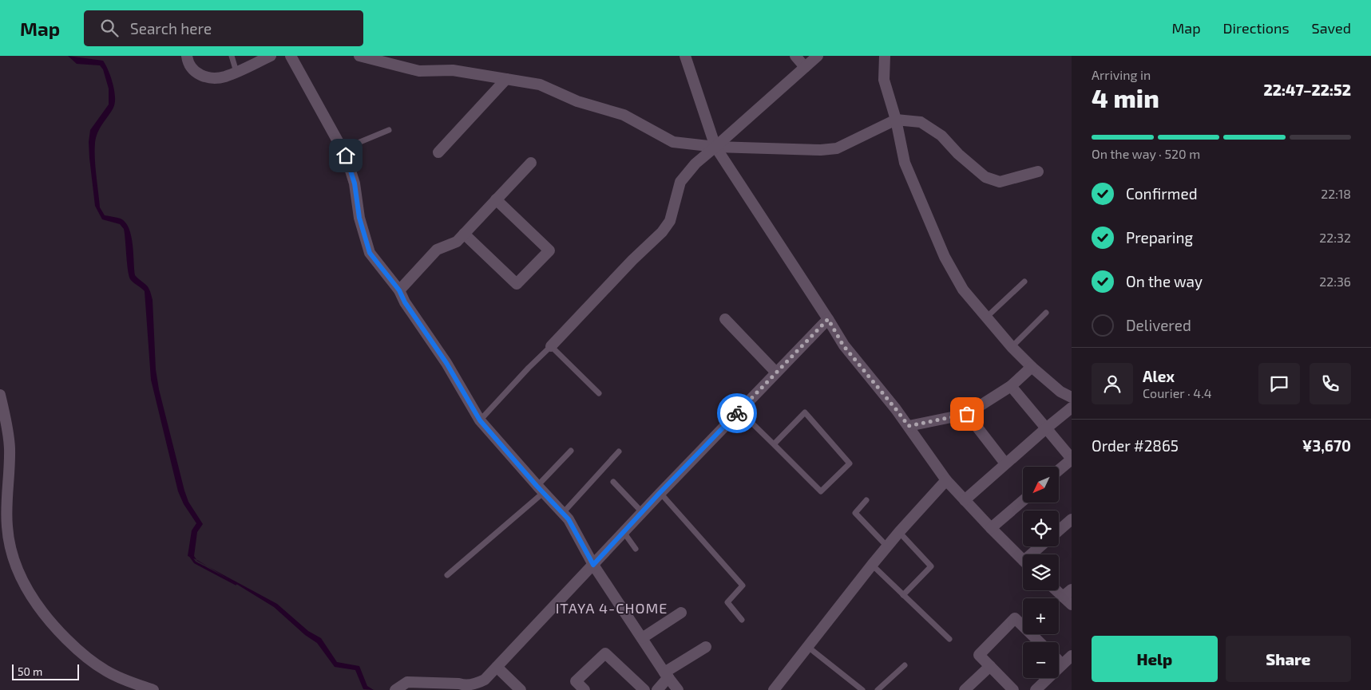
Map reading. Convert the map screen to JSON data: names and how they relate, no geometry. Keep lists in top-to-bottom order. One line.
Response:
{"districts":["ITAYA 4-CHOME"],"scale_bar":"50 m","north":"bottom left","page":{"header":"Map","search":"Search here","nav":["Map","Directions","Saved"],"heading":["4 min","Arriving in","22:47–22:52"],"panel":["Alex","Courier · 4.4","Order #2865","¥3,670"],"bar":"On the way · 520 m","list":[["Confirmed","22:18"],["Preparing","22:32"],["On the way","22:36"],"Delivered"],"map_buttons":["+","−"],"buttons":["Help","Share"],"scale":"50 m"}}
